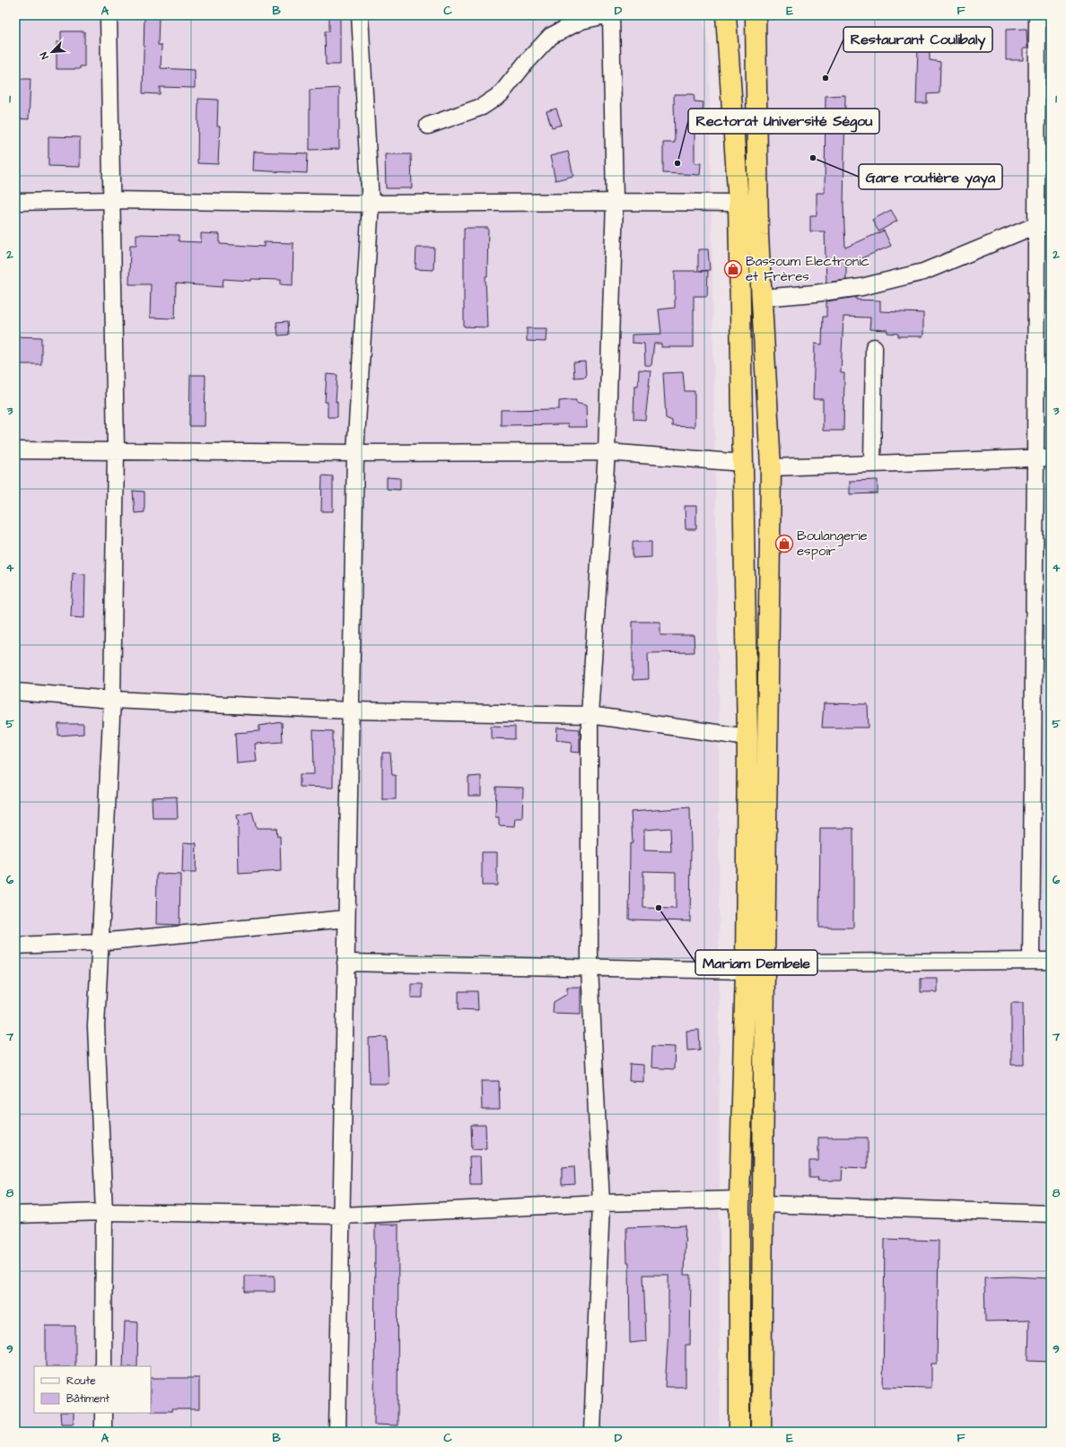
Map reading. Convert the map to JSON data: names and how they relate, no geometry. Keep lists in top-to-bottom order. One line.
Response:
{"places":{"other":["Restaurant Coulibaly","Gare routière yaya","Rectorat Université Ségou","Mariam Dembele"],"shop":["Bassoum Electronic et Frères","Boulangerie espoir"]},"legend":["Route","Bâtiment"],"north":"bottom left","grid":{"columns":["A","B","C","D","E","F"],"rows":["1","2","3","4","5","6","7","8","9"]}}
